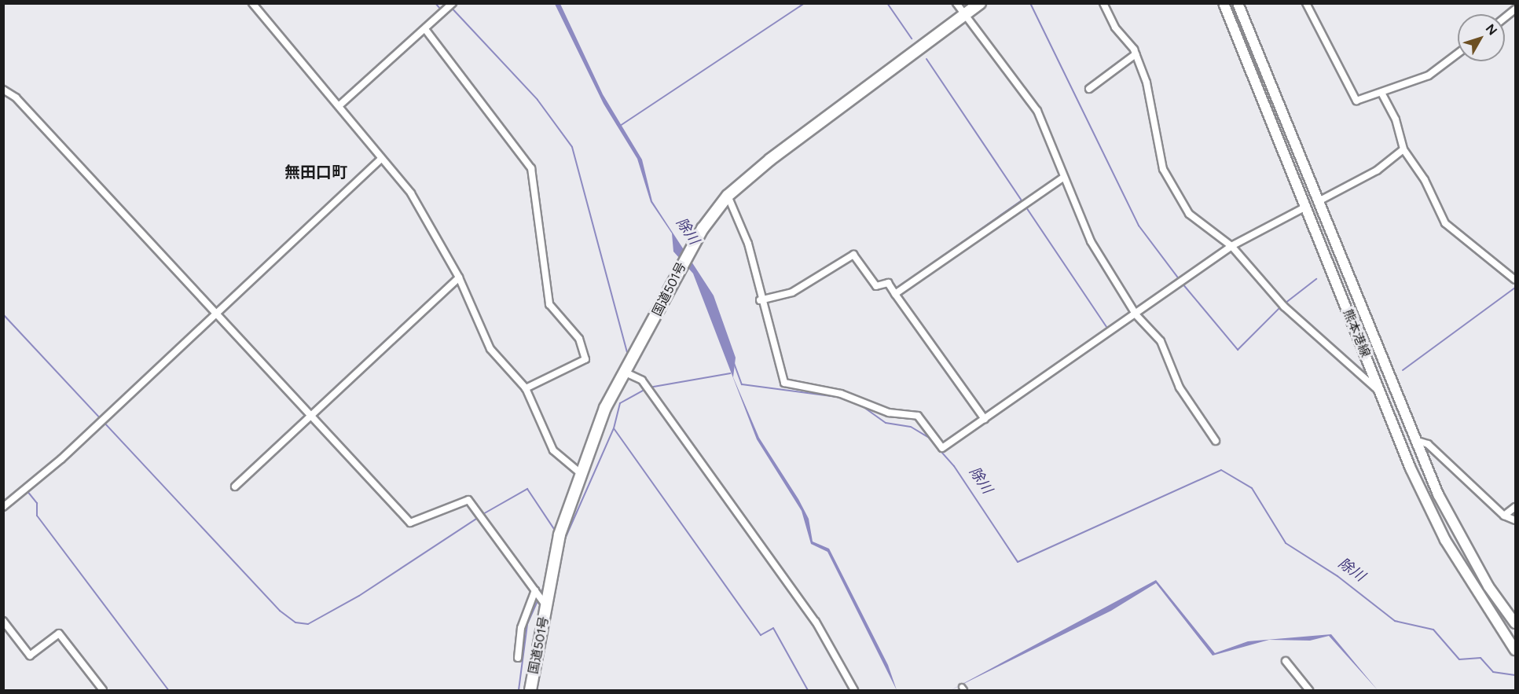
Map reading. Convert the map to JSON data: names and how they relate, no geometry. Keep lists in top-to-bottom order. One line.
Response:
{"streets":{"highway":["国道501号"],"main road":["熊本港線"]},"districts":["無田口町"],"water":["除川"],"north":"top right"}
